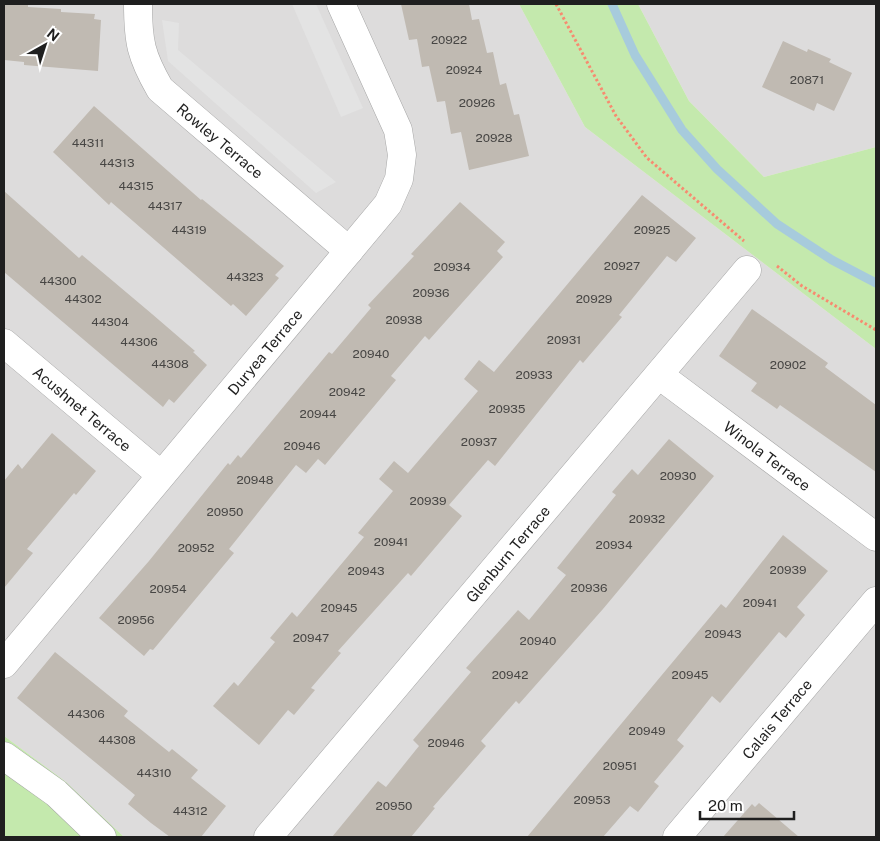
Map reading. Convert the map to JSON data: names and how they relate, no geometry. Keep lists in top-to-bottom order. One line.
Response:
{"streets":{"street":["Rowley Terrace","Duryea Terrace","Acushnet Terrace","Winola Terrace","Glenburn Terrace","Calais Terrace"]},"crossings":[["Rowley Terrace","Duryea Terrace"],["Duryea Terrace","Acushnet Terrace"],["Winola Terrace","Glenburn Terrace"]],"house_numbers":["20922","20924","20871","20926","20928","44311","44313","44315","44317","44319","20925","20927","20934","44323","44300","20936","44302","20929","20938","44304","20931","44306","20940","44308","20902","20933","20942","20935","20944","20937","20946","20930","20948","20939","20950","20932","20941","20934","20952","20939","20943","20936","20954","20941","20945","20956","20943","20947","20940","20942","20945","44306","20949","44308","20946","20951","44310","20953","20950","44312"],"scale_bar":"20 m","north":"top right"}
